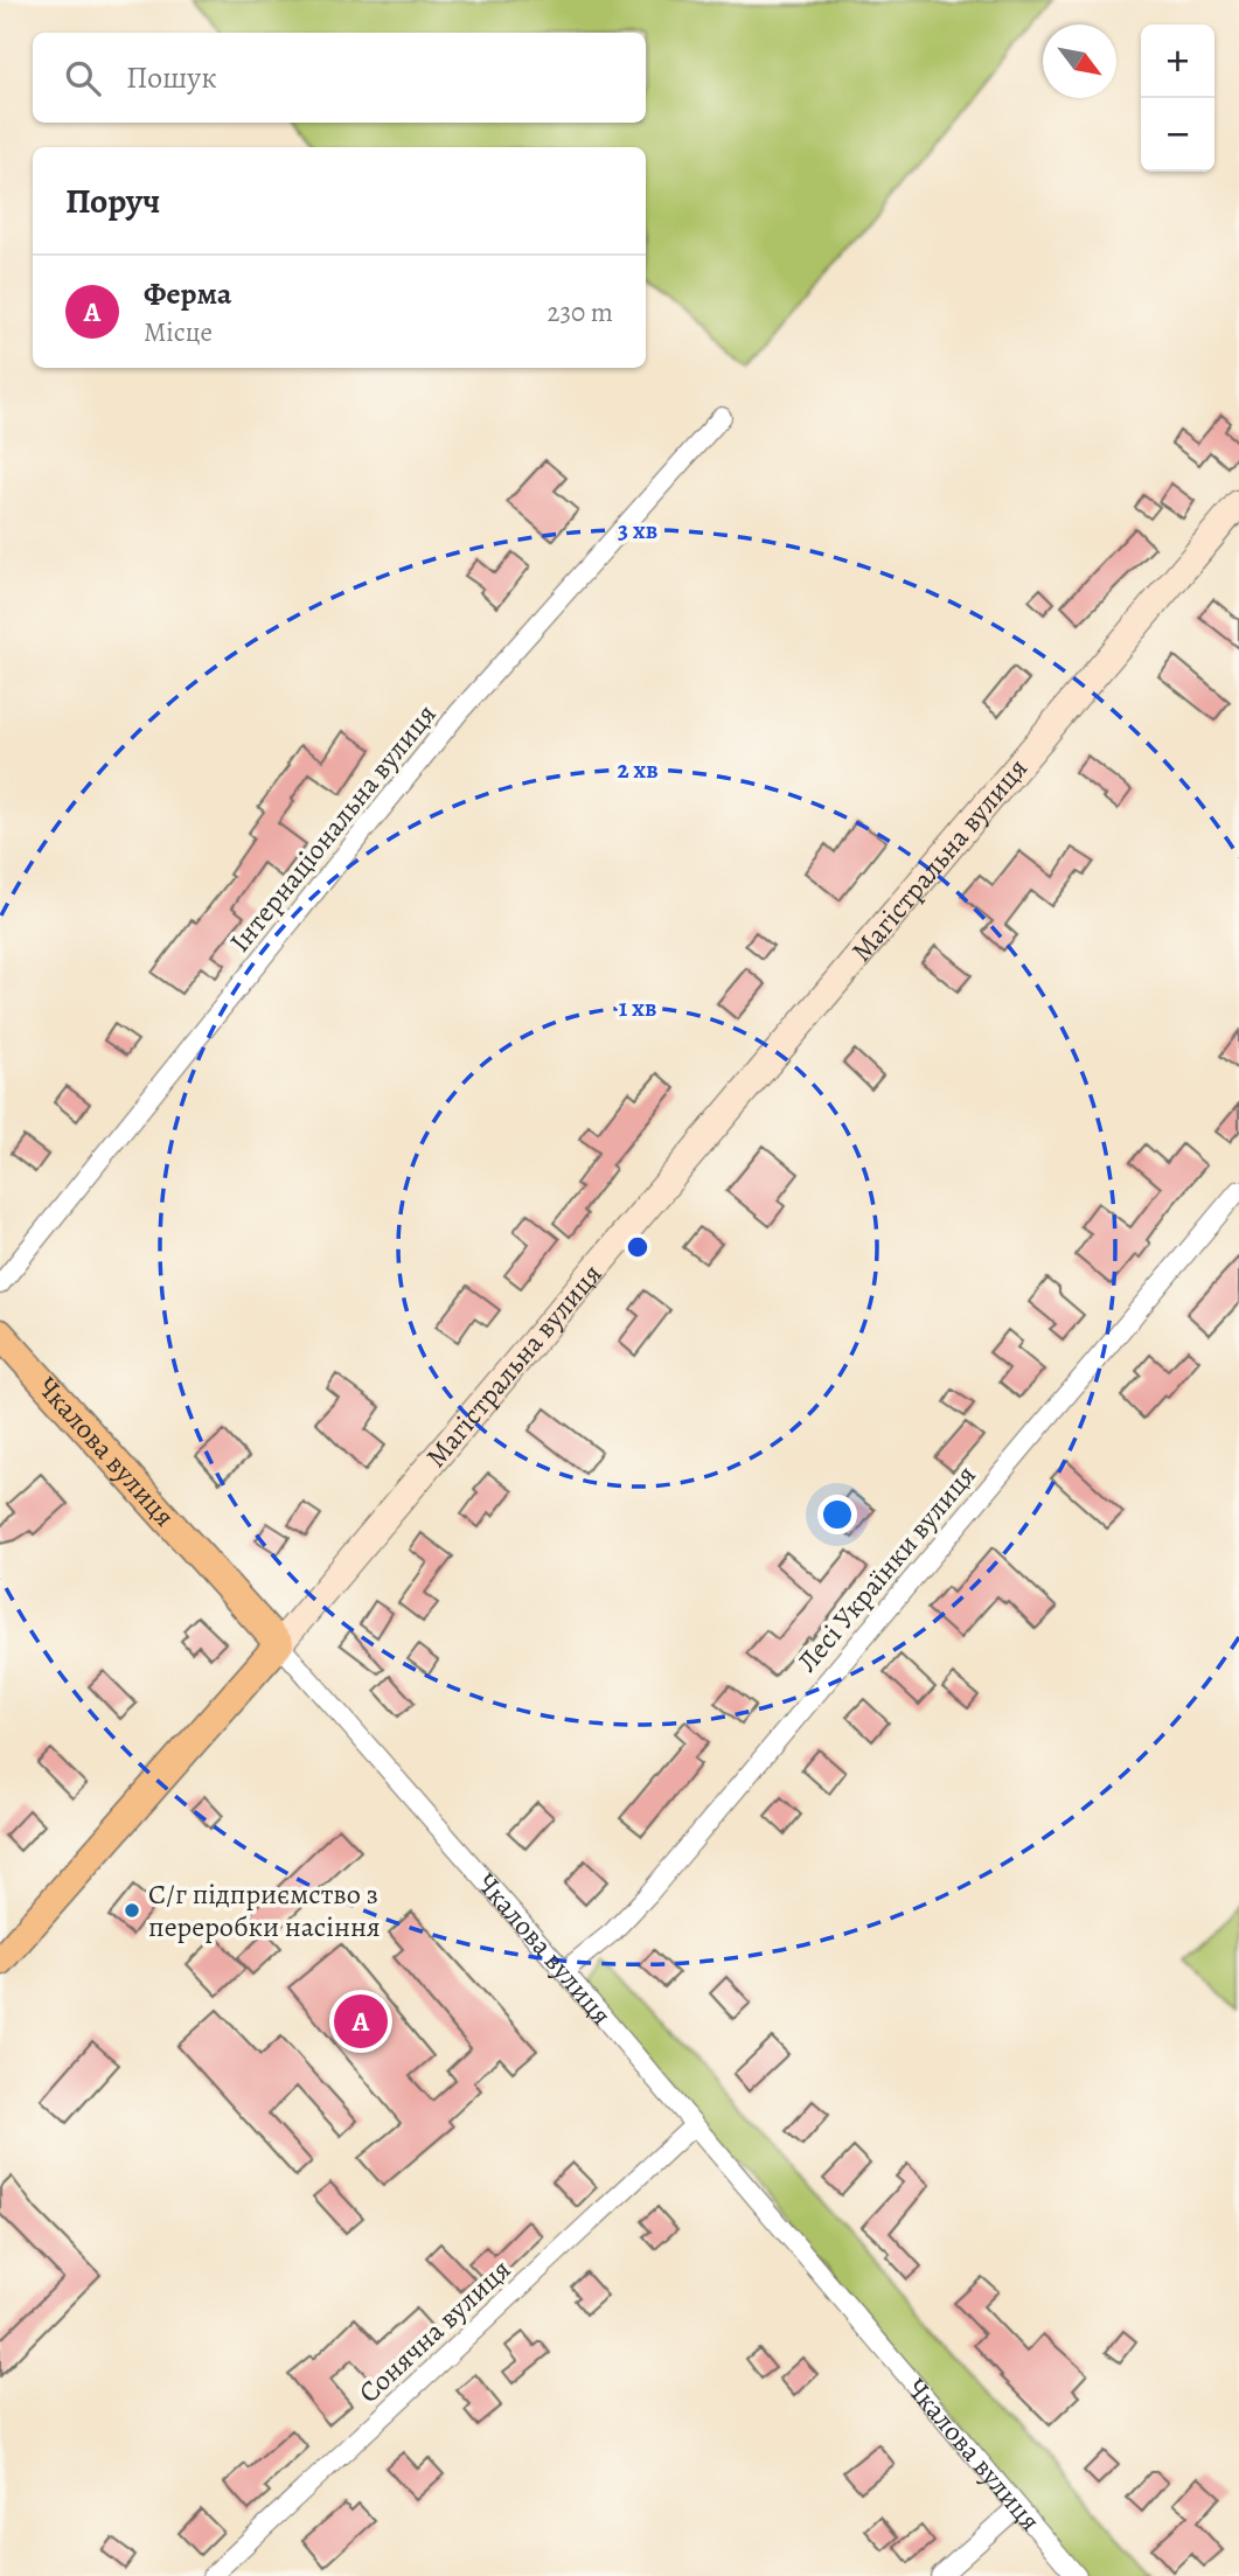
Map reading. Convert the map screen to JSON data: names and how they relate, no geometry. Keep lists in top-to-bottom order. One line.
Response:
{"streets":{"main road":["Магістральна вулиця","Чкалова вулиця"],"street":["Інтернаціональна вулиця","Лесі Українки вулиця","Сонячна вулиця"]},"crossings":[["Магістральна вулиця","Чкалова вулиця"],["Чкалова вулиця","Лесі Українки вулиця"],["Чкалова вулиця","Сонячна вулиця"]],"places":["С/г підприємство з переробки насіння"],"north":"bottom right","page":{"map_buttons":["+","−"],"search":"Пошук","heading":"Поруч","list":[{"mark":"A","name":"Ферма","note":"Місце","value":"230 m"}],"pins":"A"},"rings":["3 хв","2 хв","1 хв"]}
